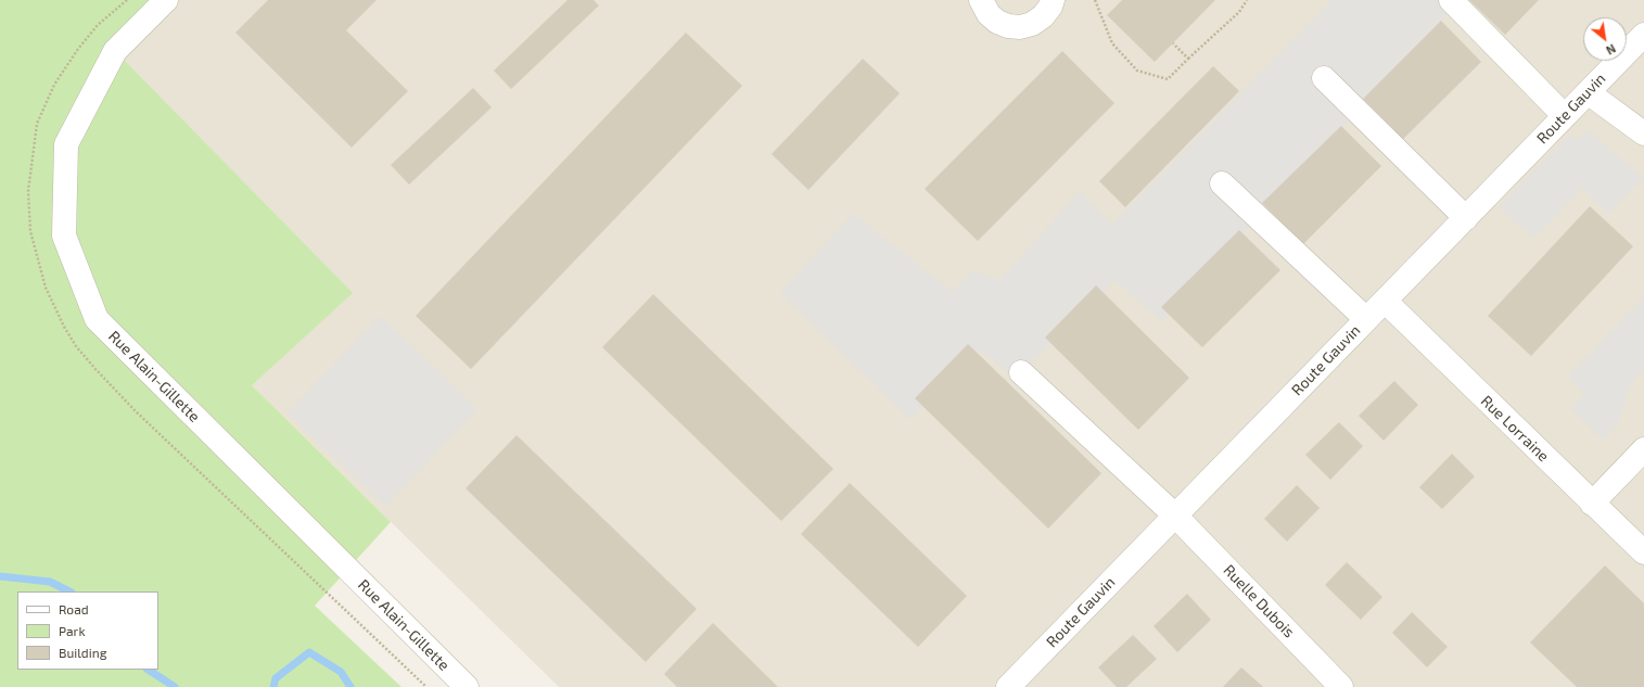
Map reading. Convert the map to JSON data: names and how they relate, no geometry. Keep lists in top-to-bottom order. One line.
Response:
{"streets":{"street":["Route Gauvin","Rue Alain-Gillette","Rue Lorraine","Ruelle Dubois"]},"crossings":[["Route Gauvin","Rue Lorraine"],["Route Gauvin","Ruelle Dubois"]],"legend":["Road","Park","Building"],"north":"bottom right"}
